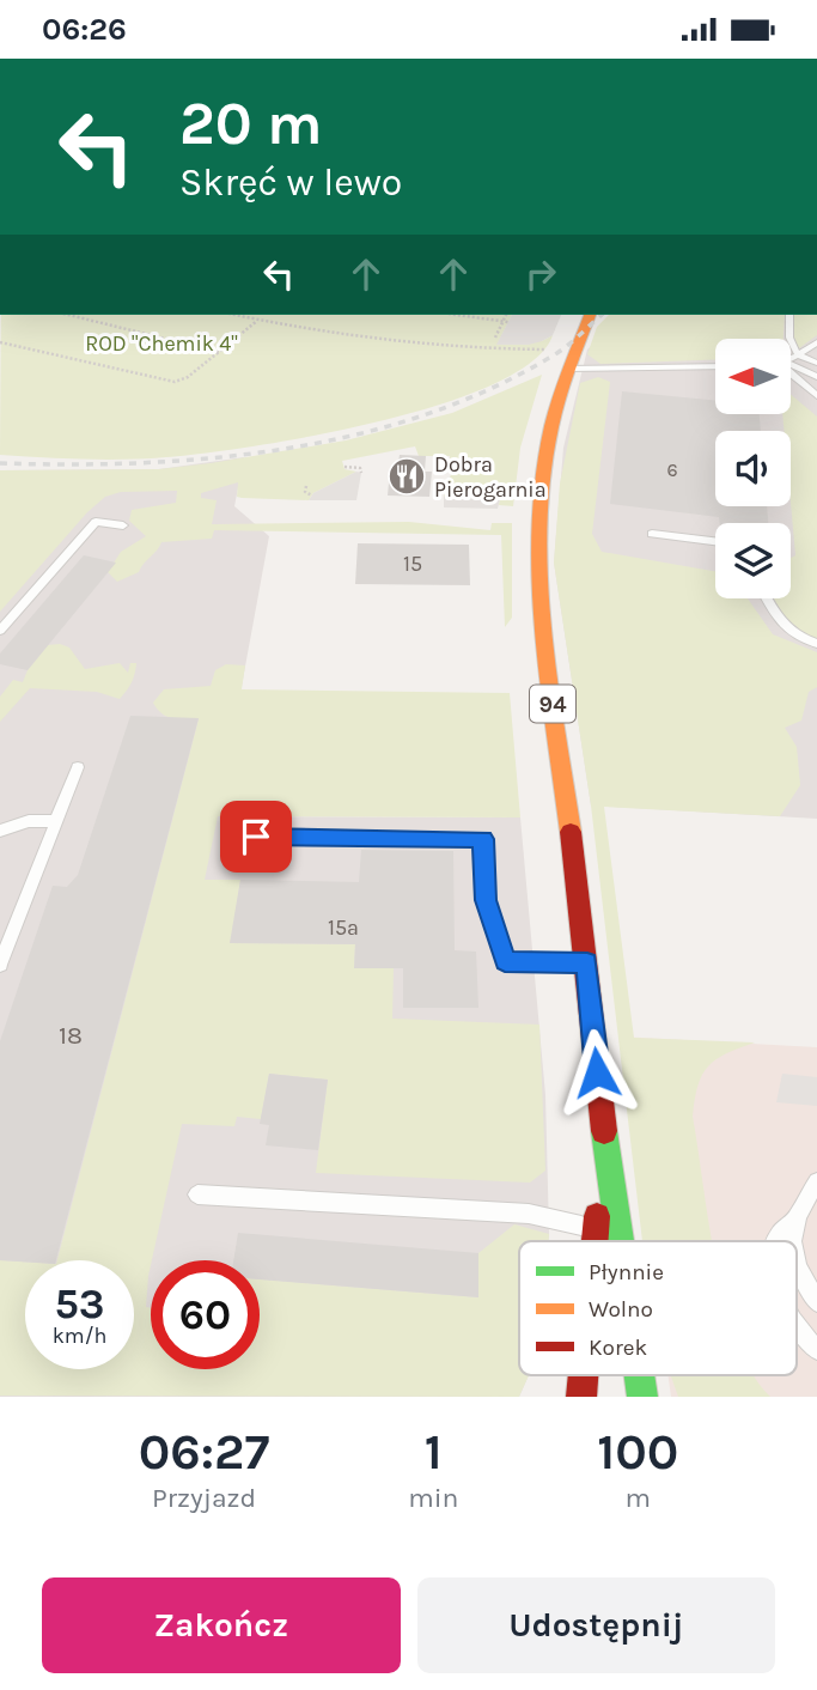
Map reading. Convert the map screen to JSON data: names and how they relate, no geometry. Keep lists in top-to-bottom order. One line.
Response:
{"streets":{"main road":["94"]},"parks":["ROD \"Chemik 4\""],"places":{"restaurant":["Dobra Pierogarnia"]},"house_numbers":["6","15","15a","18"],"legend":["Płynnie","Wolno","Korek"],"north":"left","page":{"status":"06:26","turn":["20 m","Skręć w lewo"],"speed":"53 km/h","limit":"60","eta":["06:27","Przyjazd","1","min","100","m"],"buttons":["Zakończ","Udostępnij"]}}
